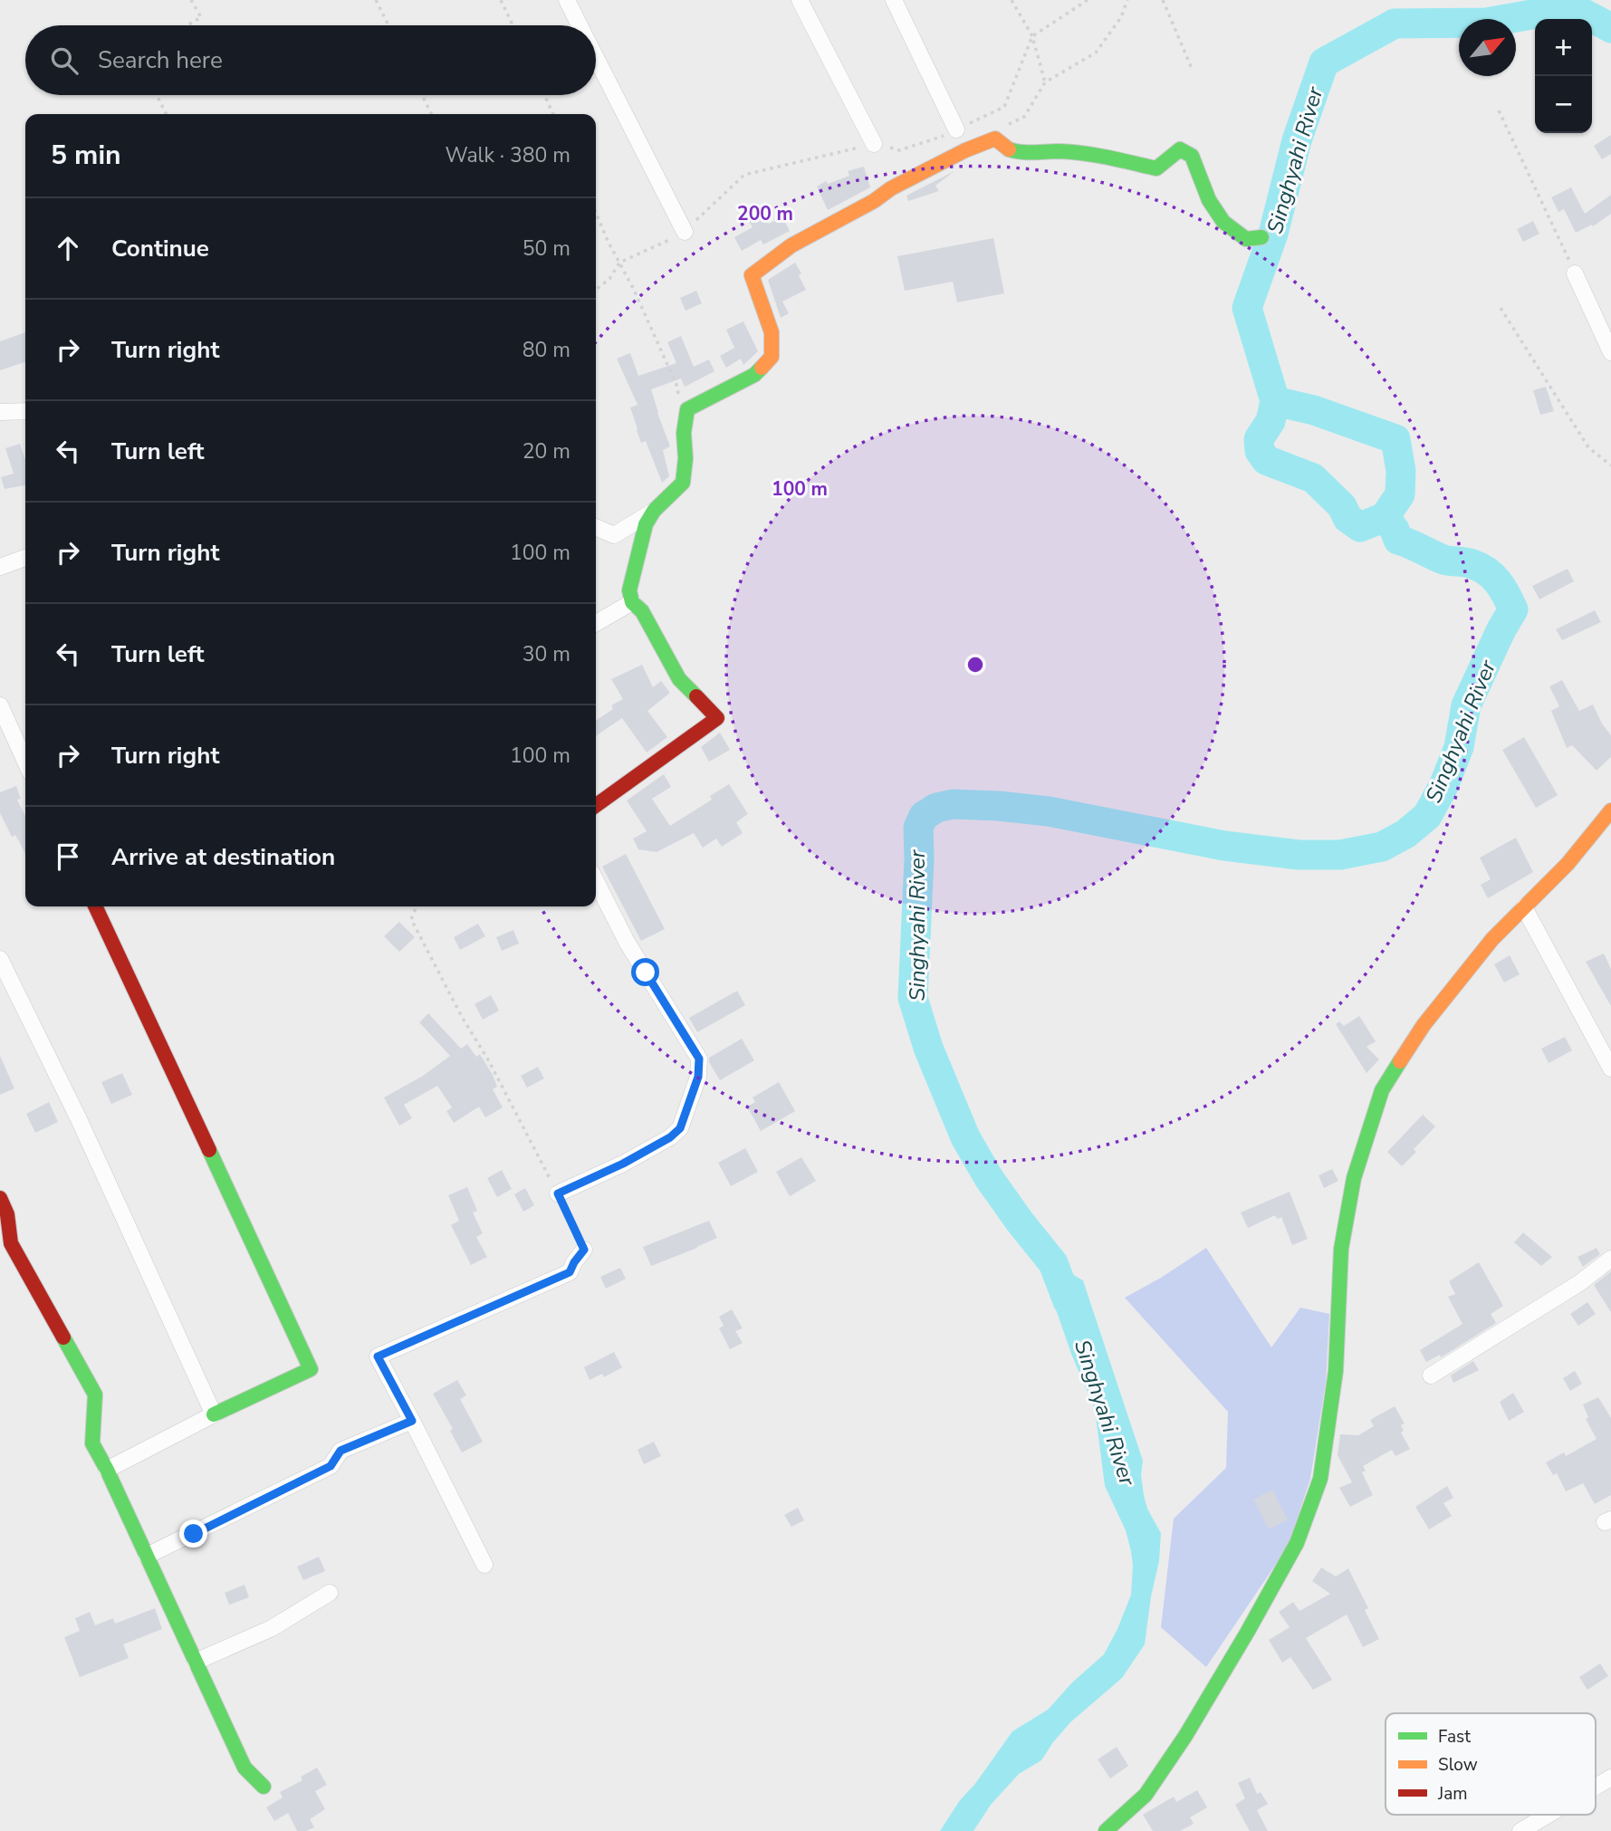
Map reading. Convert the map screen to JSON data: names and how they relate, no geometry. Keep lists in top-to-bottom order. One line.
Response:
{"water":["Singhyahi River"],"legend":["Fast","Slow","Jam"],"north":"top right","page":{"map_buttons":["+","−"],"search":"Search here","heading":["5 min","Walk · 380 m"],"list":[["Continue","50 m"],["Turn right","80 m"],["Turn left","20 m"],["Turn right","100 m"],["Turn left","30 m"],["Turn right","100 m"],"Arrive at destination"]},"rings":["200 m","100 m"]}
